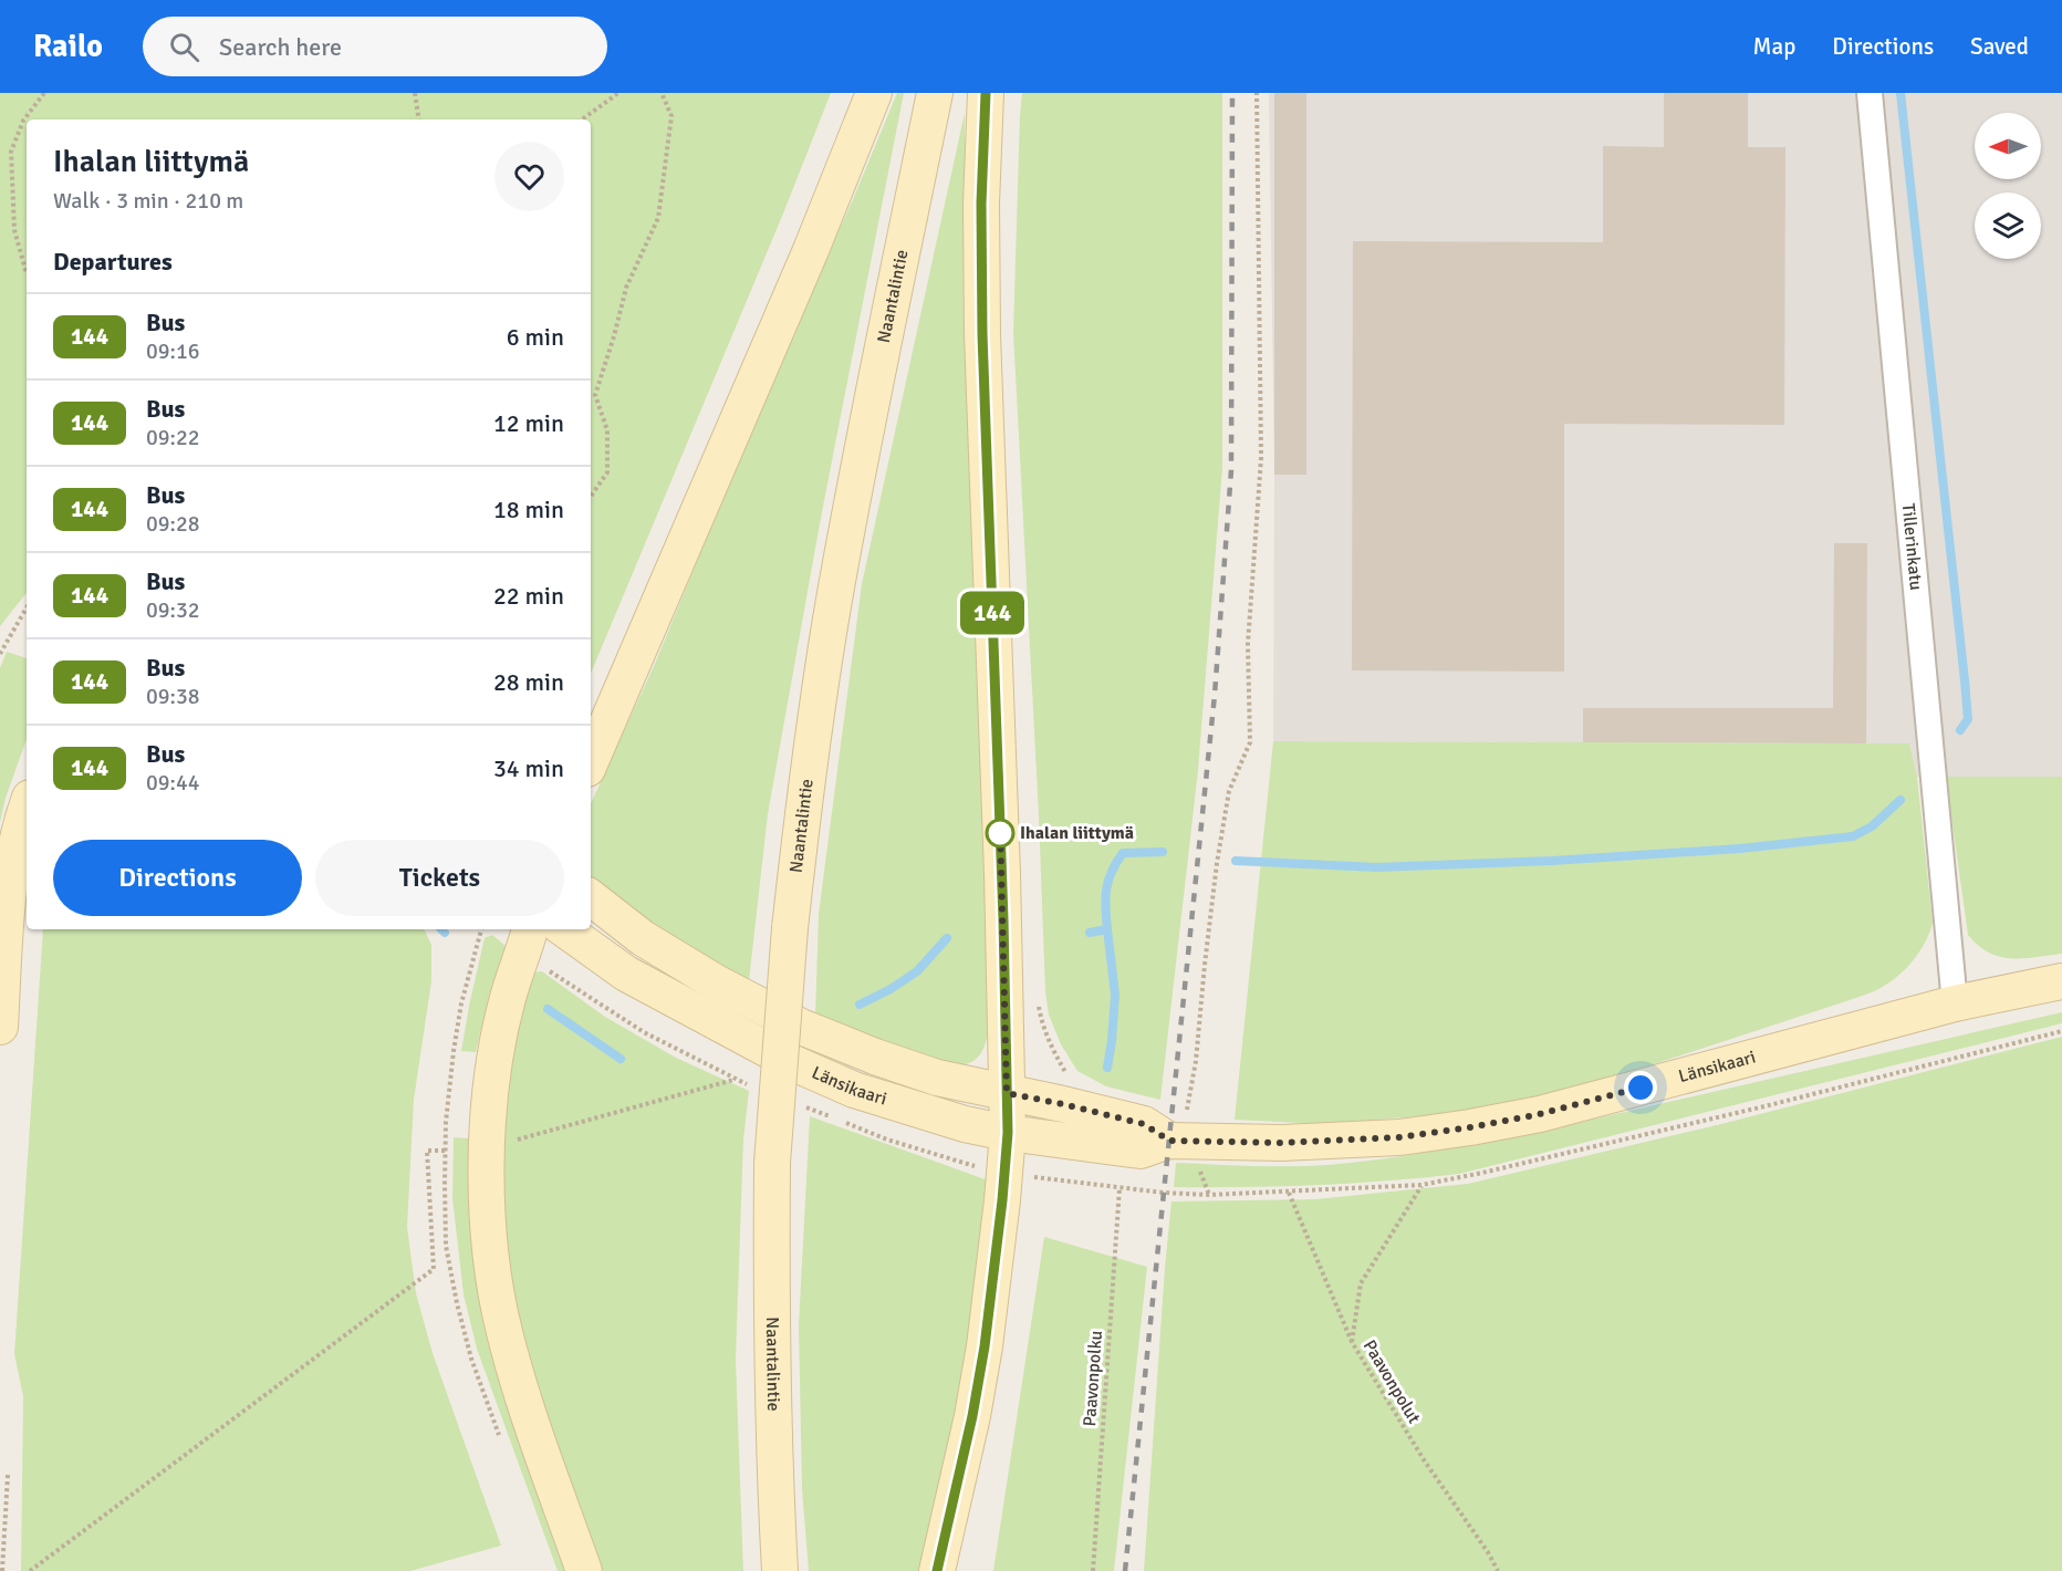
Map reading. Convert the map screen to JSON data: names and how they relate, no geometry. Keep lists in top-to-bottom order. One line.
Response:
{"streets":{"main road":["Naantalintie","Länsikaari"],"street":["Tillerinkatu"],"path":["Paavonpolku","Paavonpolut"]},"crossings":[["Tillerinkatu","Länsikaari"]],"places":["Ihalan liittymä"],"lines":["bus line 144"],"north":"left","page":{"header":"Railo","search":"Search here","nav":["Map","Directions","Saved"],"on_map":"144","heading":[["Ihalan liittymä","Walk · 3 min · 210 m"],"Departures"],"list":[{"mark":"144","name":"Bus","note":"09:16","value":"6 min"},{"mark":"144","name":"Bus","note":"09:22","value":"12 min"},{"mark":"144","name":"Bus","note":"09:28","value":"18 min"},{"mark":"144","name":"Bus","note":"09:32","value":"22 min"},{"mark":"144","name":"Bus","note":"09:38","value":"28 min"},{"mark":"144","name":"Bus","note":"09:44","value":"34 min"}],"buttons":["Directions","Tickets"]}}
